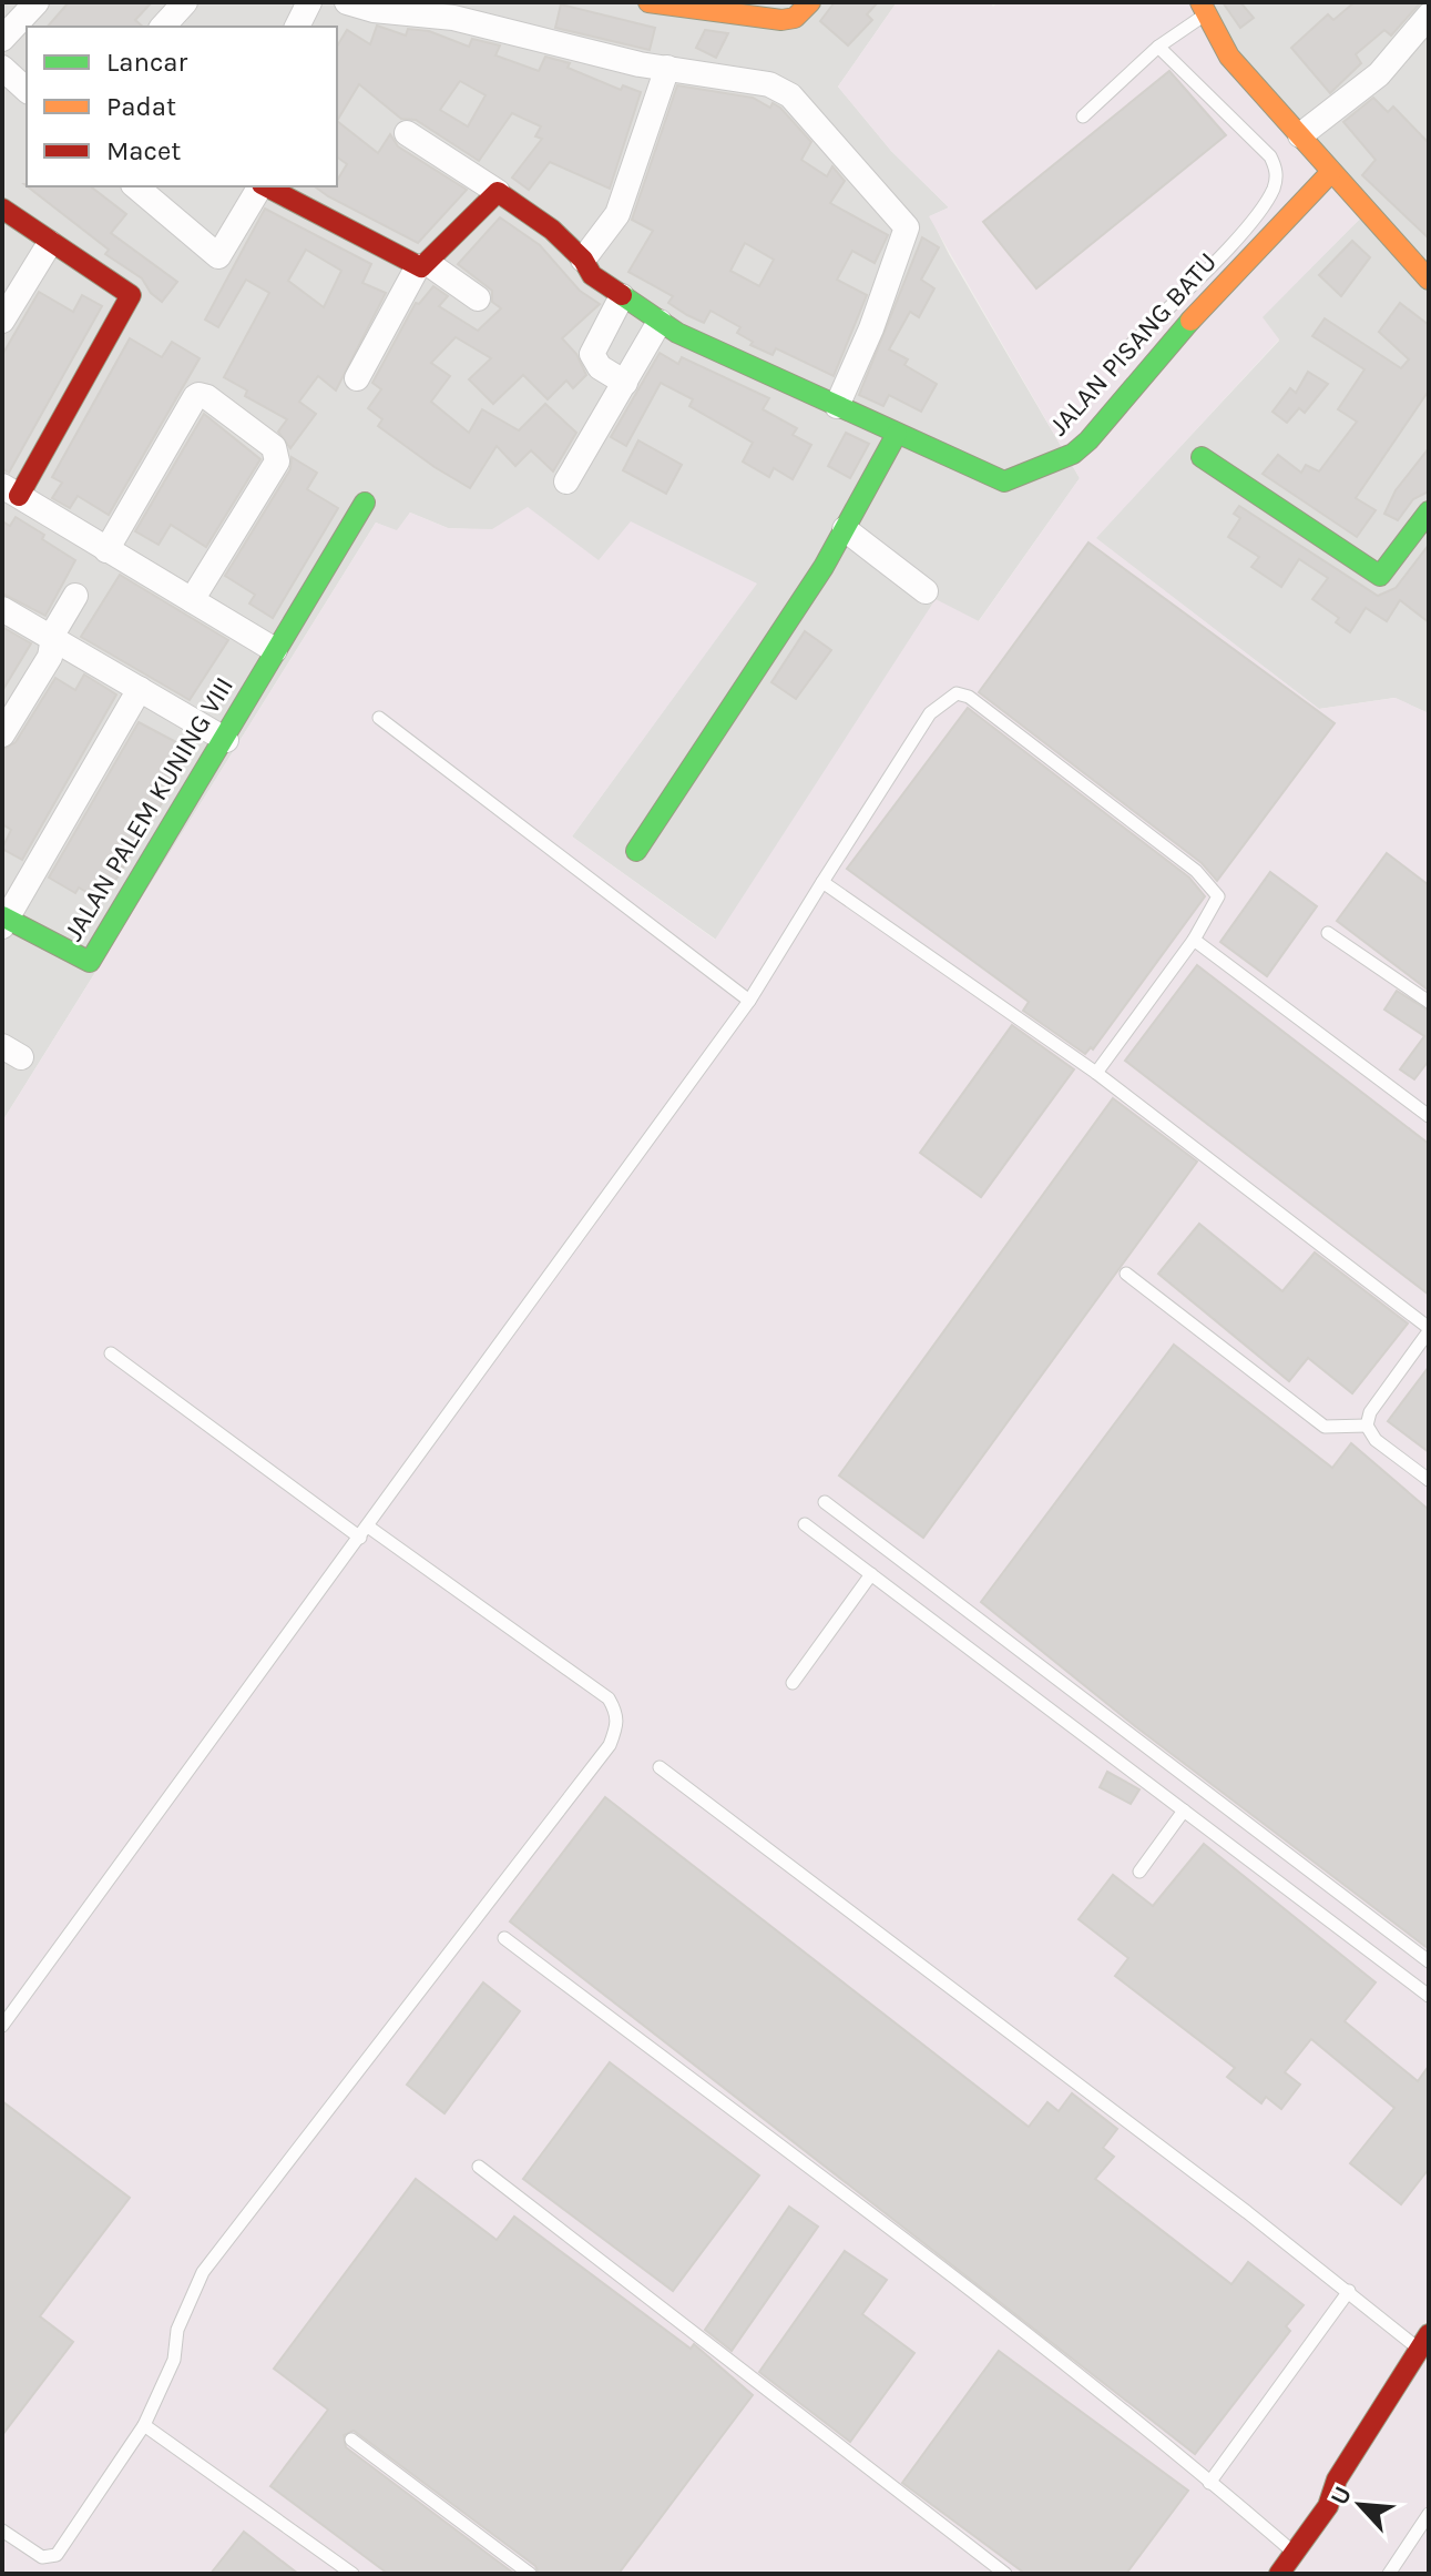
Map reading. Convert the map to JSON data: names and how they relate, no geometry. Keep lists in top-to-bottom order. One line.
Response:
{"streets":{"street":["JALAN PISANG BATU","JALAN PALEM KUNING VIII"]},"legend":["Lancar","Padat","Macet"],"north":"top left"}
